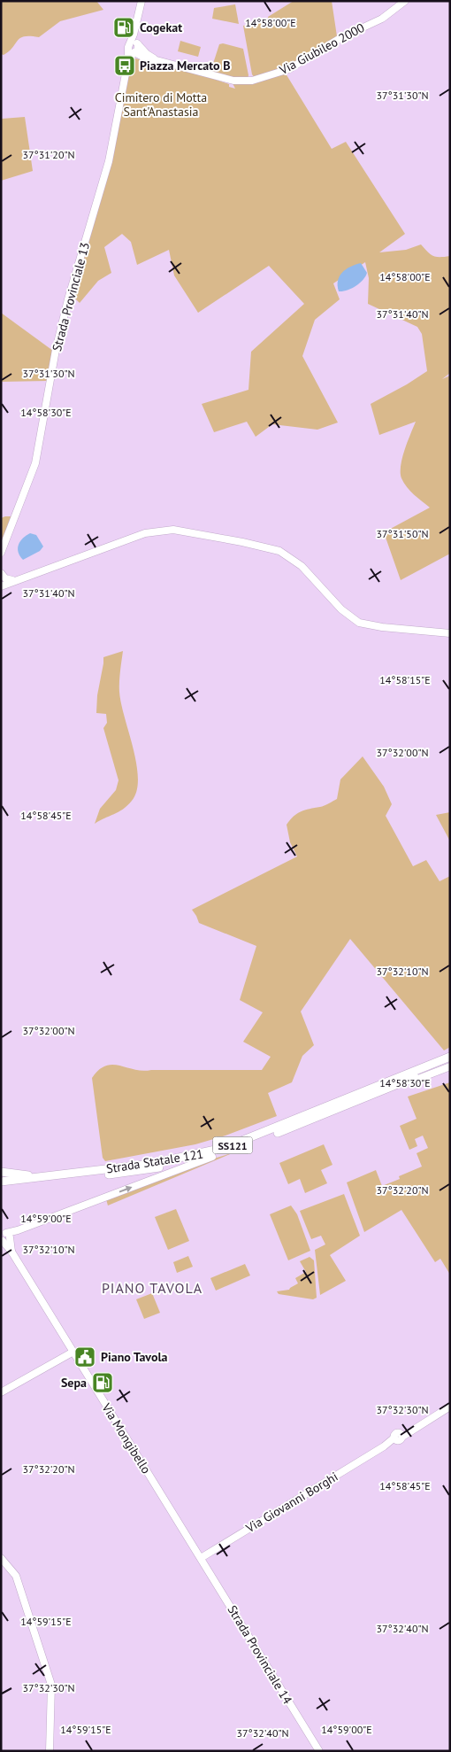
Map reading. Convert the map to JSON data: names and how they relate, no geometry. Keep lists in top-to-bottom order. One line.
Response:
{"streets":{"main road":["SS121","Strada Statale 121"],"street":["Via Giubileo 2000","Strada Provinciale 13","Via Mongibello","Via Giovanni Borghi","Strada Provinciale 14"]},"crossings":[["Via Giubileo 2000","Strada Provinciale 13"],["Via Mongibello","Via Giovanni Borghi"],["Via Mongibello","Strada Provinciale 14"],["Via Giovanni Borghi","Strada Provinciale 14"]],"districts":["PIANO TAVOLA"],"parks":["Cimitero di Motta Sant'Anastasia"],"places":{"fuel station":["Cogekat","Sepa"],"bus stop":["Piazza Mercato B"],"public building":["Piano Tavola"]},"coordinates":["14°58'00\"E","37°31'30\"N","37°31'20\"N","37°31'40\"N","14°58'30\"E","37°31'50\"N","14°58'15\"E","37°32'00\"N","14°58'45\"E","37°32'10\"N","37°32'20\"N","14°59'00\"E","37°32'30\"N","14°59'15\"E","37°32'40\"N"]}
